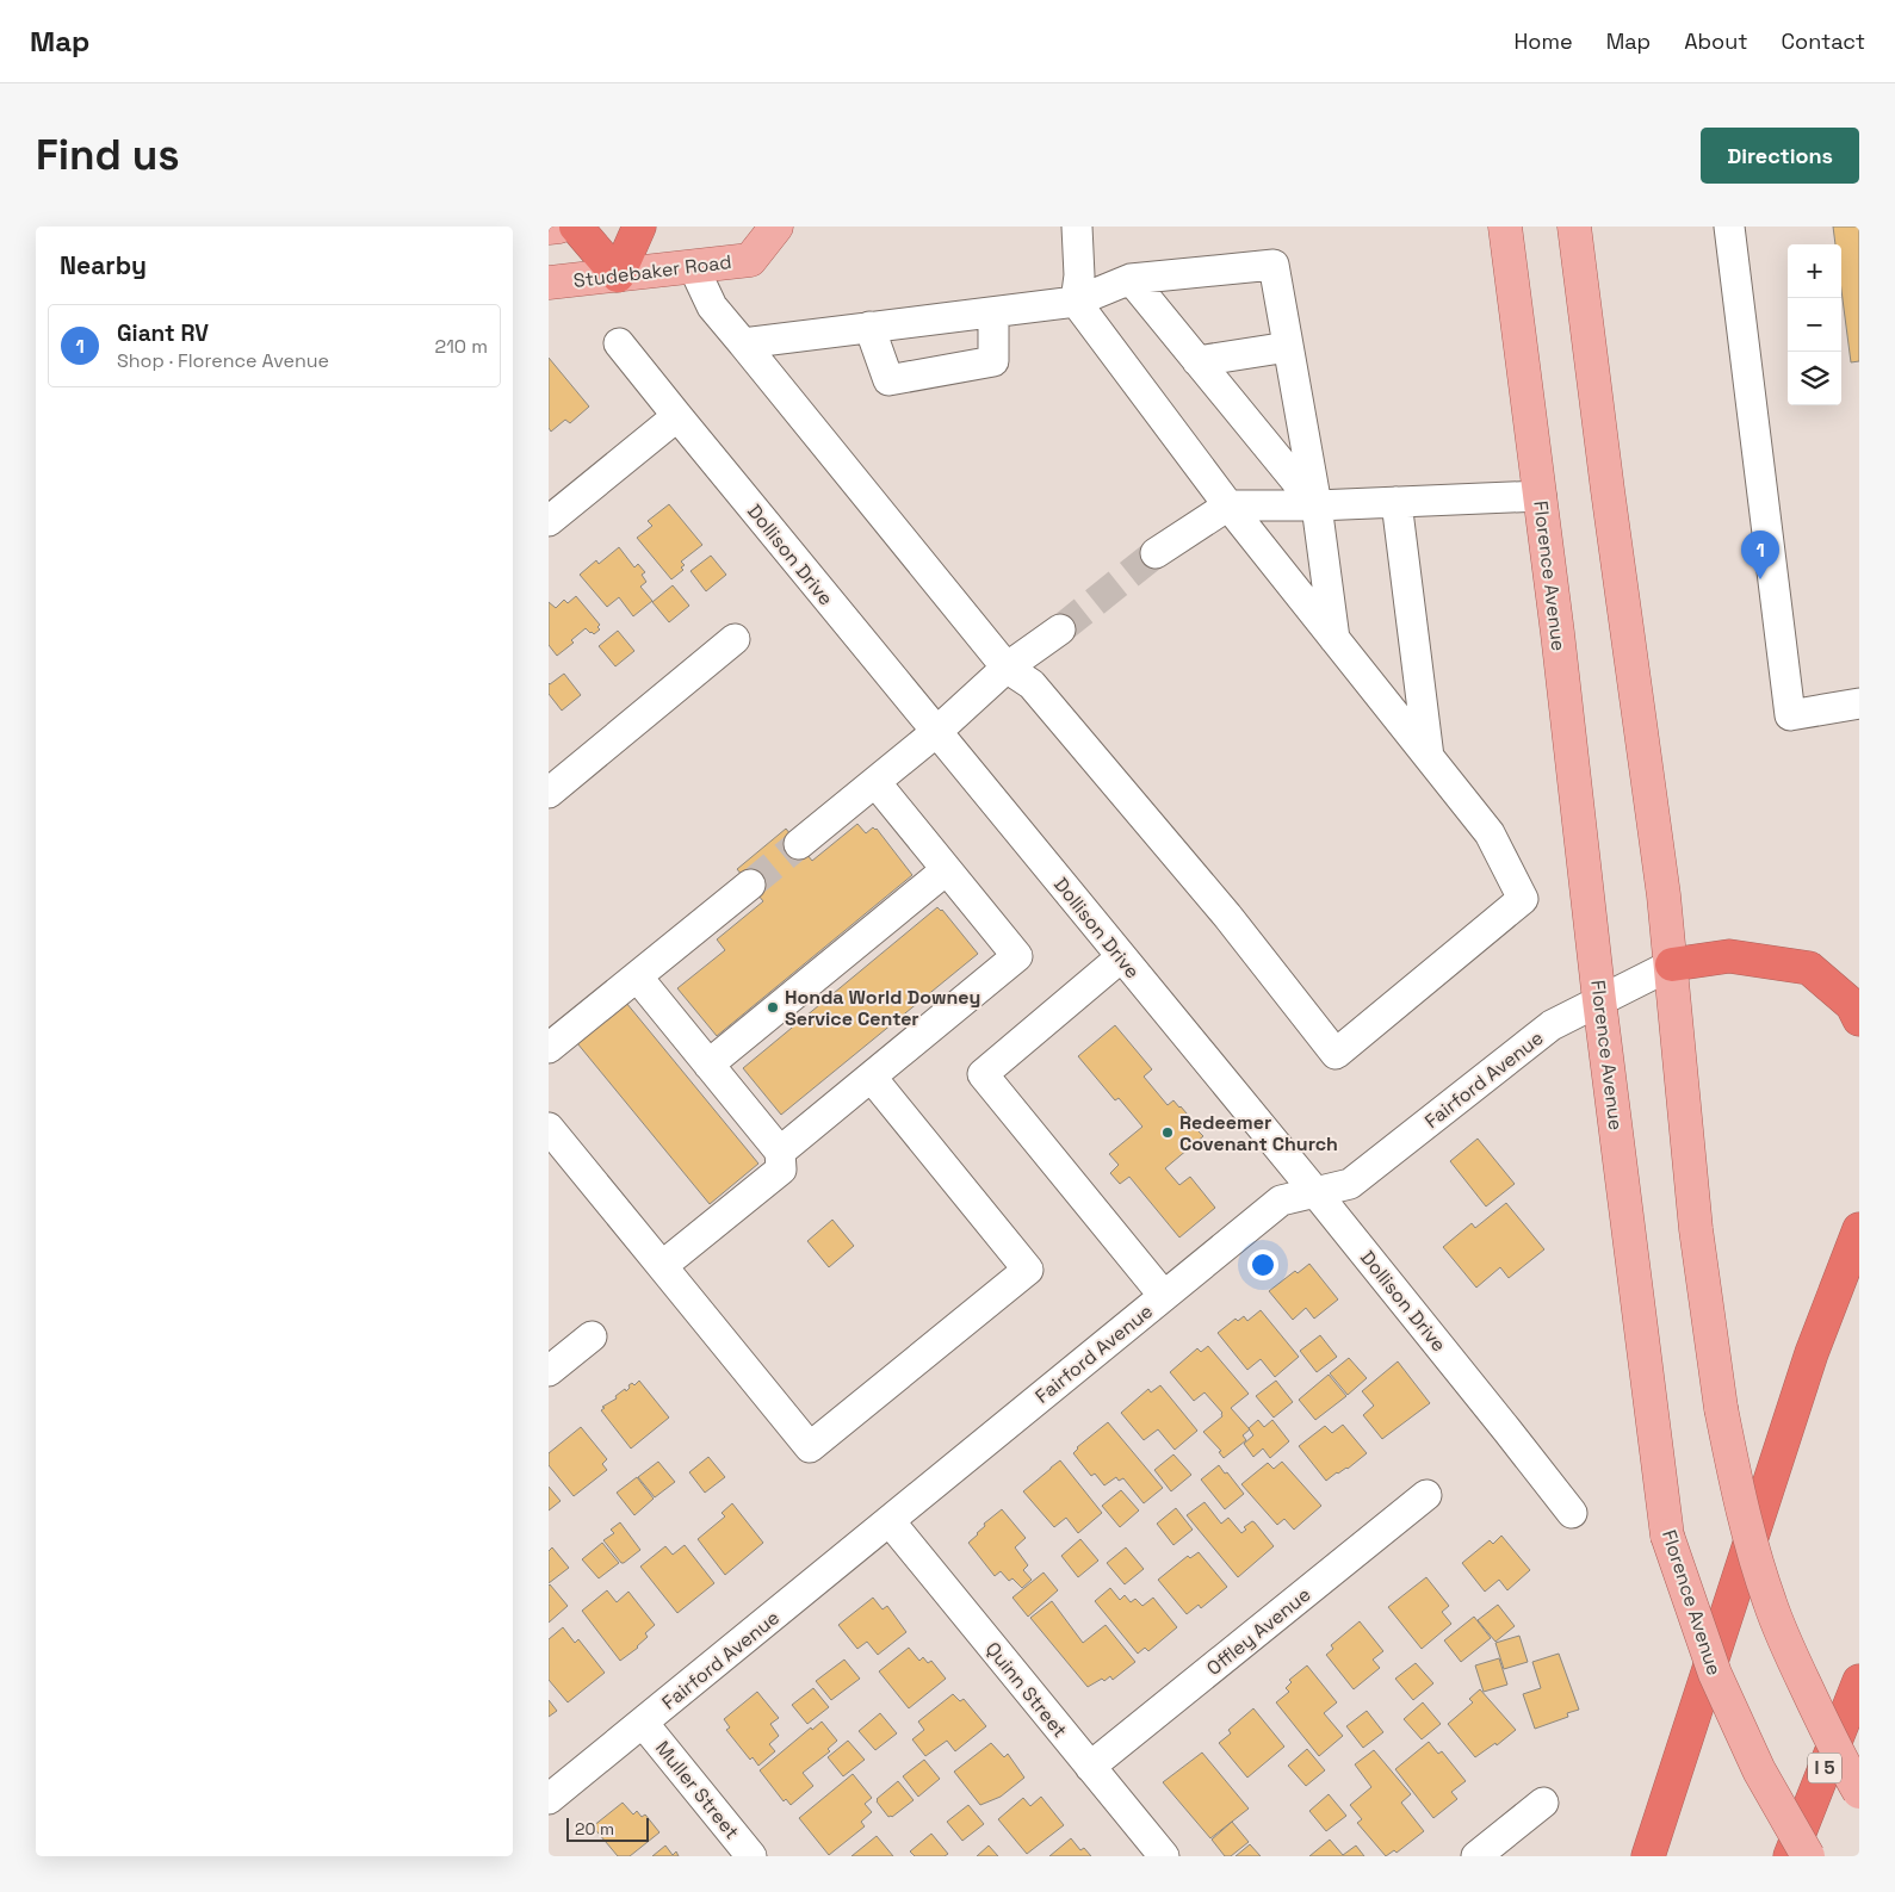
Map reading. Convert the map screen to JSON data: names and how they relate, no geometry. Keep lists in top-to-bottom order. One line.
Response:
{"streets":{"highway":["I 5"],"main road":["Studebaker Road","Florence Avenue"],"street":["Dollison Drive","Fairford Avenue","Offley Avenue","Quinn Street","Muller Street"]},"crossings":[["Dollison Drive","Fairford Avenue"],["Florence Avenue","Fairford Avenue"],["Fairford Avenue","Quinn Street"],["Fairford Avenue","Muller Street"],["Offley Avenue","Quinn Street"]],"places":["Honda World Downey Service Center","Redeemer Covenant Church"],"scale_bar":"20 m","page":{"header":"Map","nav":["Home","Map","About","Contact"],"buttons":"Directions","title":"Find us","heading":"Nearby","map_buttons":["+","−"],"list":[{"mark":"1","name":"Giant RV","note":"Shop · Florence Avenue","value":"210 m"}],"pins":"1","scale":"20 m"}}
